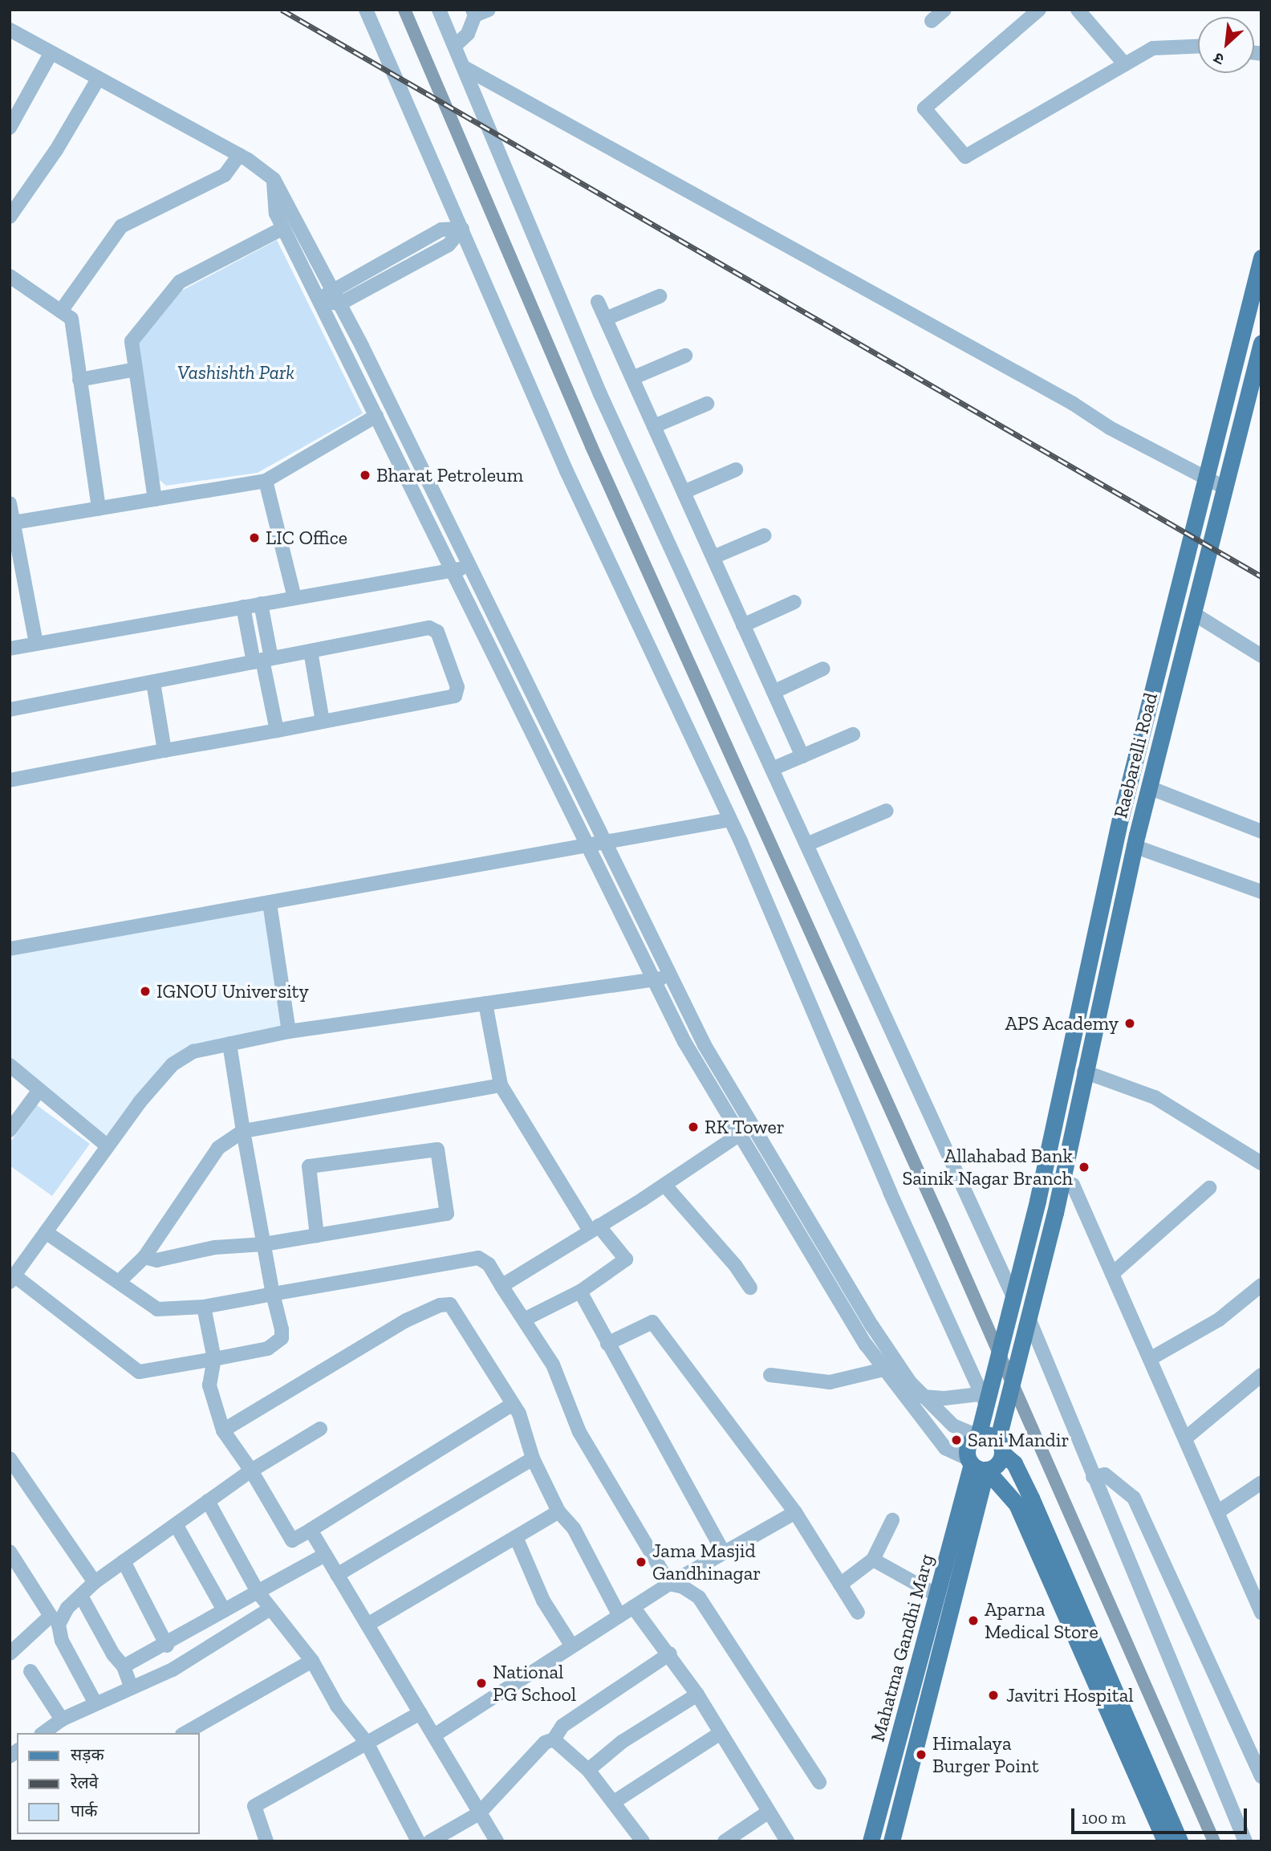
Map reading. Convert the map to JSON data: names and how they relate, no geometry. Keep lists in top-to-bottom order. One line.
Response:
{"streets":{"main road":["Raebarelli Road","Mahatma Gandhi Marg"]},"crossings":[["Raebarelli Road","Mahatma Gandhi Marg"]],"parks":["Vashishth Park"],"places":["Bharat Petroleum","LIC Office","IGNOU University","APS Academy","RK Tower","Allahabad Bank Sainik Nagar Branch","Sani Mandir","Jama Masjid Gandhinagar","Aparna Medical Store","National PG School","Javitri Hospital","Himalaya Burger Point"],"legend":["सड़क","रेलवे","पार्क"],"scale_bar":"100 m","north":"bottom left"}
